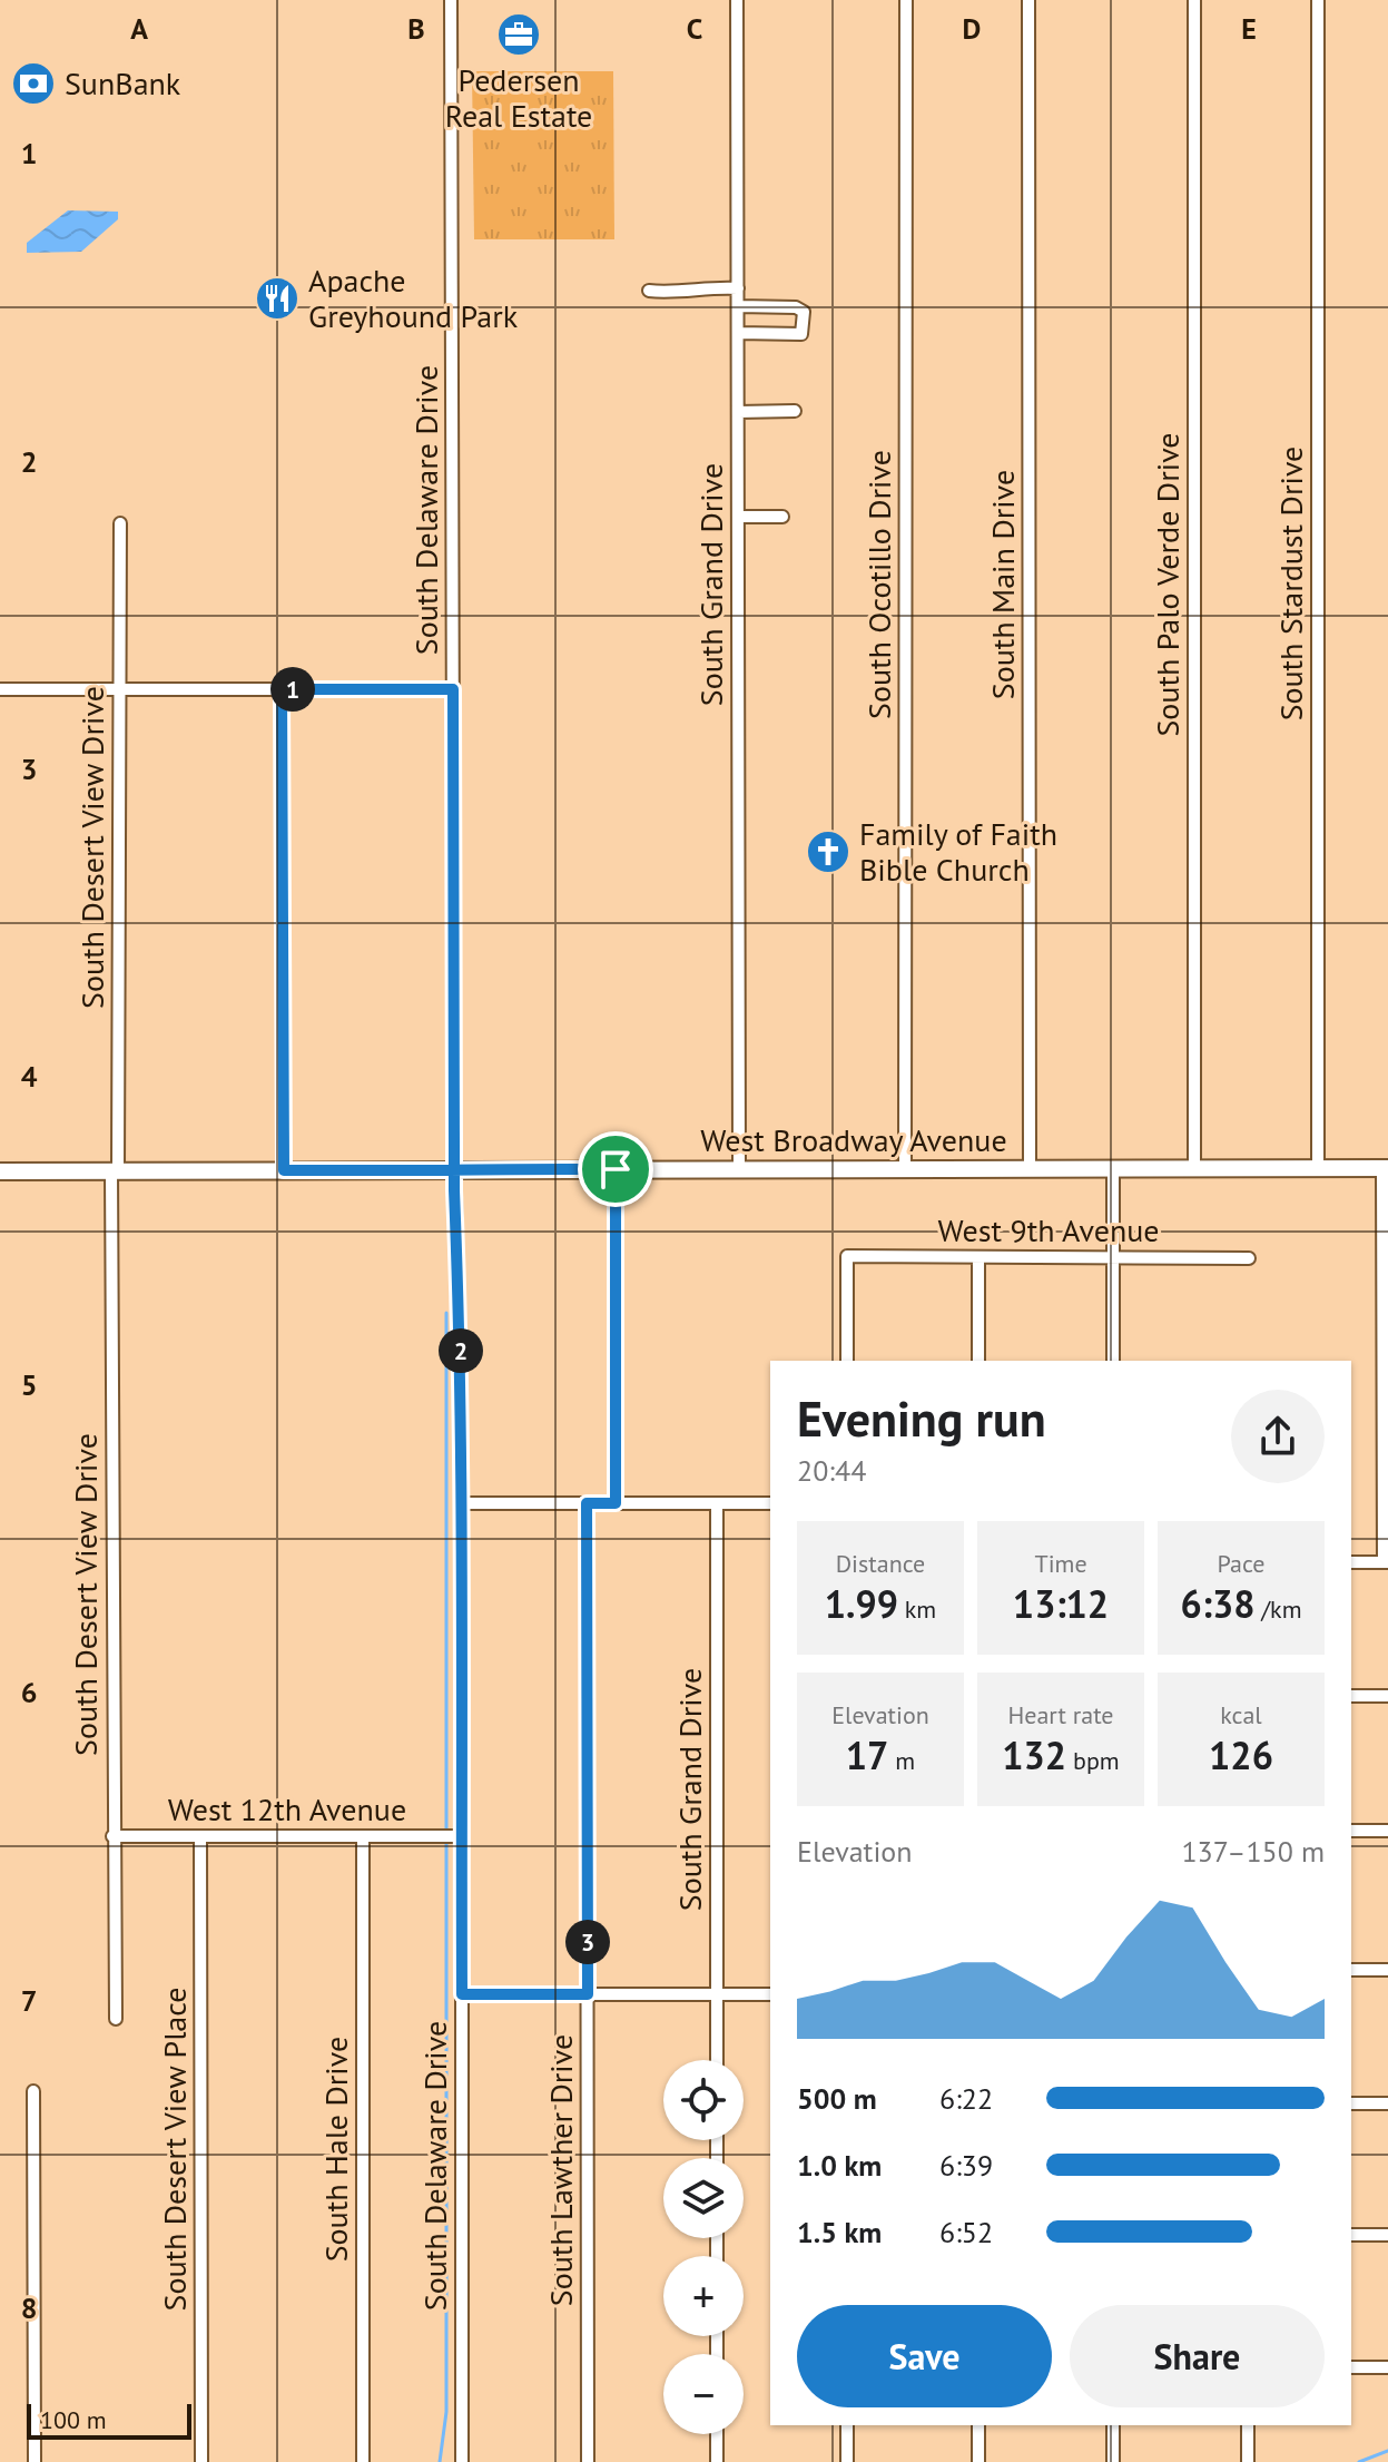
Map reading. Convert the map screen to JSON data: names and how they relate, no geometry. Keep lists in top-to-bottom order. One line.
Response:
{"streets":{"main road":["West Broadway Avenue"],"street":["South Delaware Drive","South Stardust Drive","South Grand Drive","South Ocotillo Drive","South Main Drive","South Palo Verde Drive","South Desert View Drive","West 9th Avenue","West 12th Avenue","South Desert View Place","South Hale Drive","South Lawther Drive"]},"crossings":[["South Delaware Drive","West Broadway Avenue"],["South Delaware Drive","West 12th Avenue"],["South Stardust Drive","West Broadway Avenue"],["South Grand Drive","West Broadway Avenue"],["South Ocotillo Drive","West Broadway Avenue"],["South Main Drive","West Broadway Avenue"],["South Palo Verde Drive","West Broadway Avenue"],["South Desert View Drive","West Broadway Avenue"],["South Desert View Drive","West 12th Avenue"],["West 12th Avenue","South Desert View Place"],["West 12th Avenue","South Hale Drive"]],"places":{"office":["Pedersen Real Estate"],"bank":["SunBank"],"restaurant":["Apache Greyhound Park"],"church":["Family of Faith Bible Church"]},"scale_bar":"100 m","page":{"pins":["1","2","3"],"heading":["Evening run","20:44"],"stats":[["Distance","1.99 km"],["Time","13:12"],["Pace","6:38 /km"],["Elevation","17 m"],["Heart rate","132 bpm"],["kcal","126"]],"chart":["Elevation","137–150 m"],"map_buttons":["+","−"],"list":[{"name":"500 m","note":"6:22"},{"name":"1.0 km","note":"6:39"},{"name":"1.5 km","note":"6:52"}],"buttons":["Save","Share"],"scale":"100 m"},"grid":{"columns":["A","B","C","D","E"],"rows":["1","2","3","4","5","6","7","8"]}}
